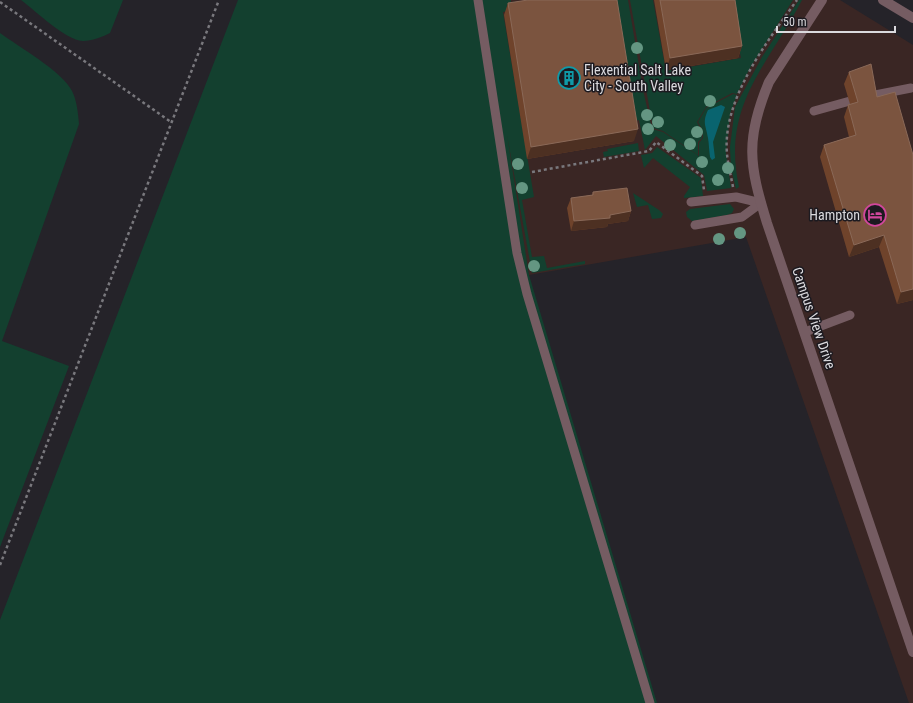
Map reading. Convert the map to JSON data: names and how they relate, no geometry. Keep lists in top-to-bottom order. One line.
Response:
{"streets":{"street":["Campus View Drive"]},"places":{"building":["Flexential Salt Lake City - South Valley"],"hotel":["Hampton"]},"scale_bar":"50 m"}
